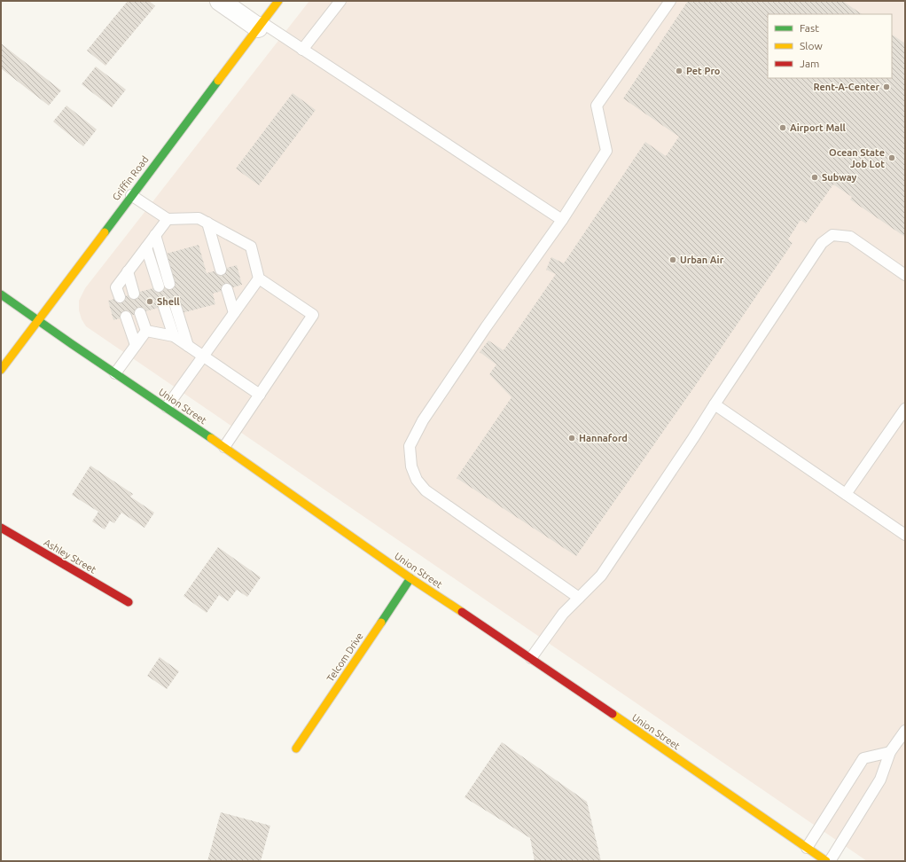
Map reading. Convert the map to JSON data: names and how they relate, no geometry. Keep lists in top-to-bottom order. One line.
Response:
{"streets":{"main road":["Griffin Road","Union Street","Ashley Street","Telcom Drive"]},"crossings":[["Griffin Road","Union Street"],["Union Street","Telcom Drive"]],"places":["Pet Pro","Rent-A-Center","Airport Mall","Ocean State Job Lot","Subway","Urban Air","Shell","Hannaford"],"legend":["Fast","Slow","Jam"]}
